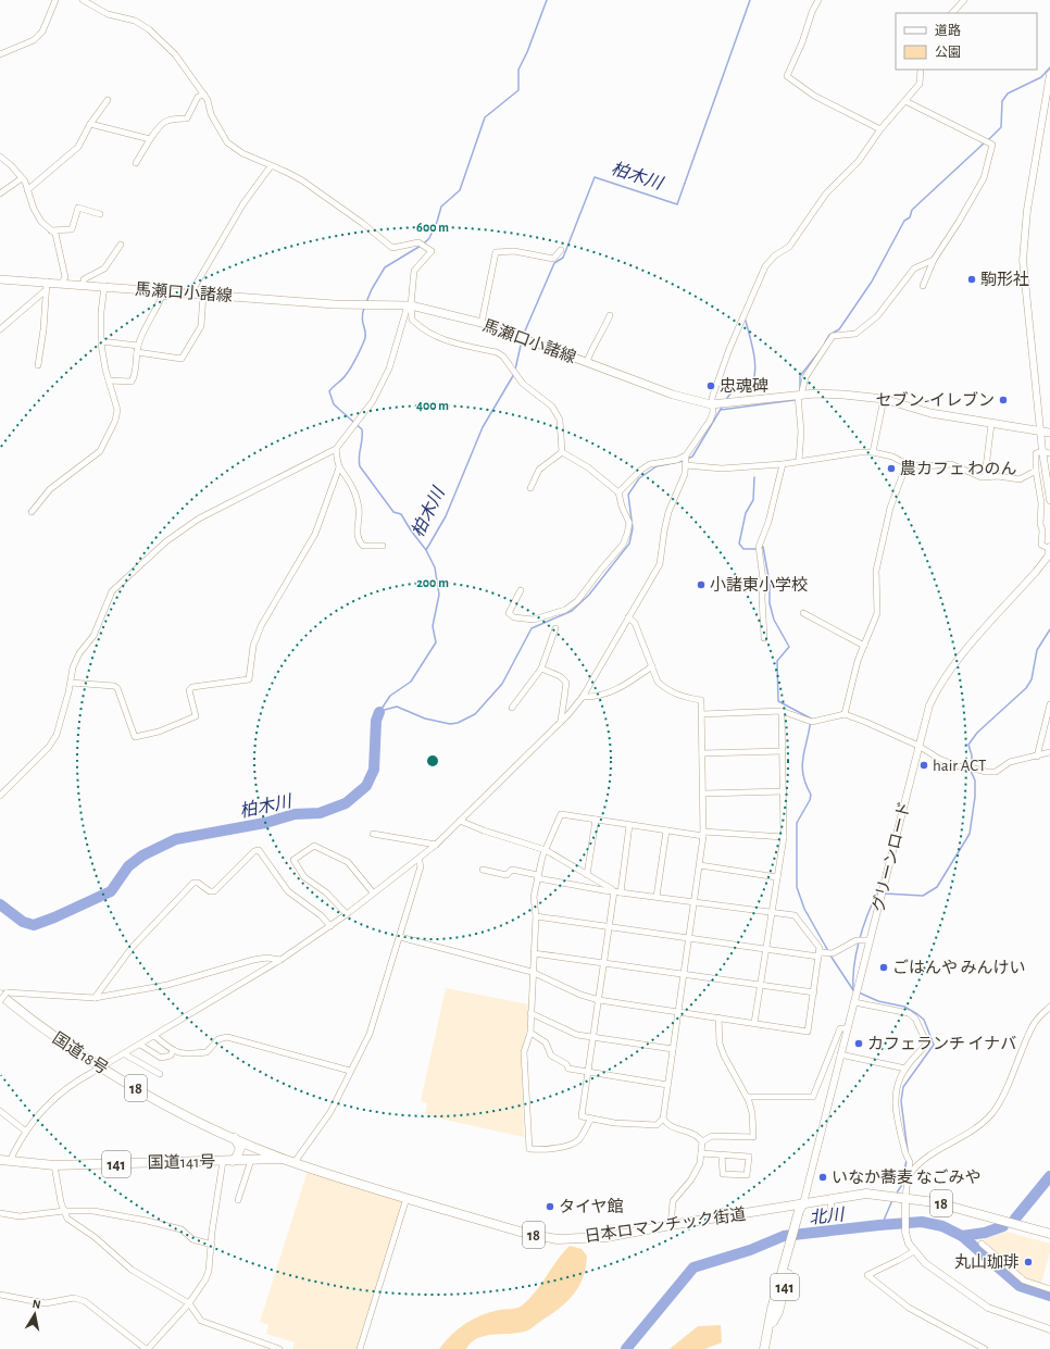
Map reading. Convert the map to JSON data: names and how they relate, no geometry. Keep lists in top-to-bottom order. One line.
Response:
{"streets":{"highway":["国道18号","18","国道141号","141","日本ロマンチック街道"],"main road":["馬瀬口小諸線"],"street":["グリーンロード"]},"crossings":[["グリーンロード","141"],["グリーンロード","日本ロマンチック街道"],["国道18号","国道141号"],["国道18号","日本ロマンチック街道"],["国道141号","日本ロマンチック街道"],["141","日本ロマンチック街道"]],"water":["柏木川","北川"],"places":["駒形社","忠魂碑","セブン-イレブン","農カフェ わのん","小諸東小学校","hair ACT","ごはんや みんけい","カフェランチ イナバ","いなか蕎麦 なごみや","タイヤ館","丸山珈琲"],"legend":["道路","公園"],"north":"top","rings":["600 m","400 m","200 m"]}
